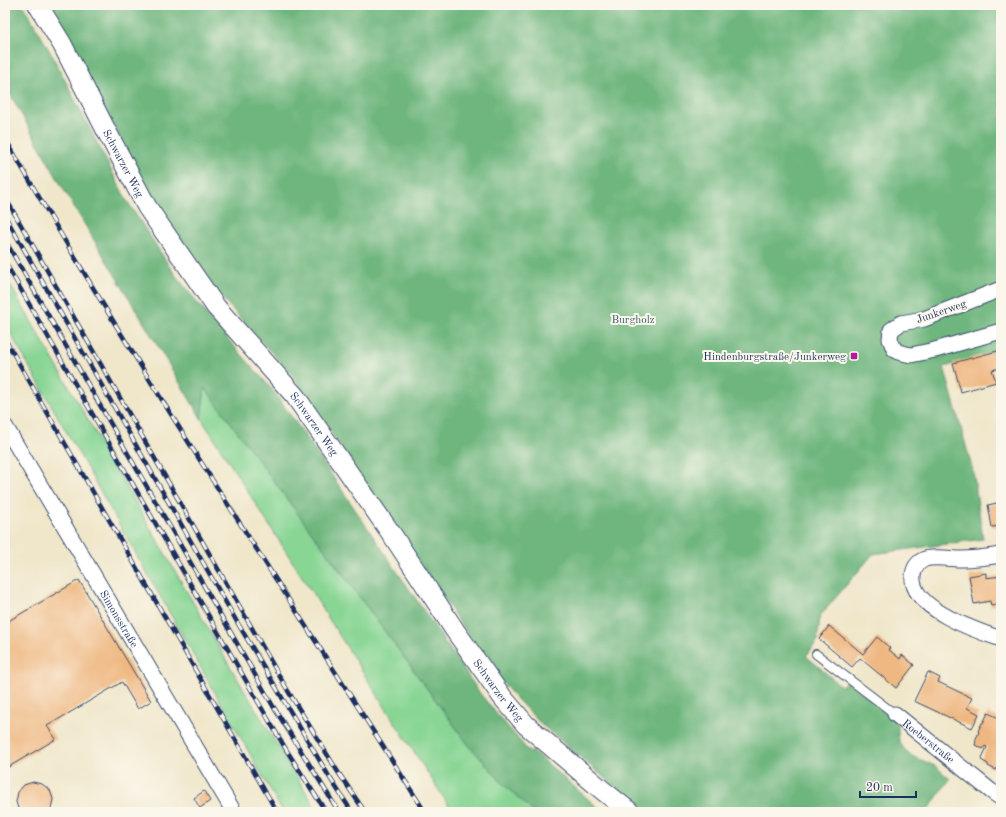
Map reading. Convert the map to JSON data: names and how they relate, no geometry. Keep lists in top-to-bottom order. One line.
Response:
{"streets":{"street":["Schwarzer Weg","Junkerweg","Simonsstraße","Roeberstraße"]},"parks":["Burgholz"],"places":{"transit":["Hindenburgstraße/Junkerweg"]},"scale_bar":"20 m"}
